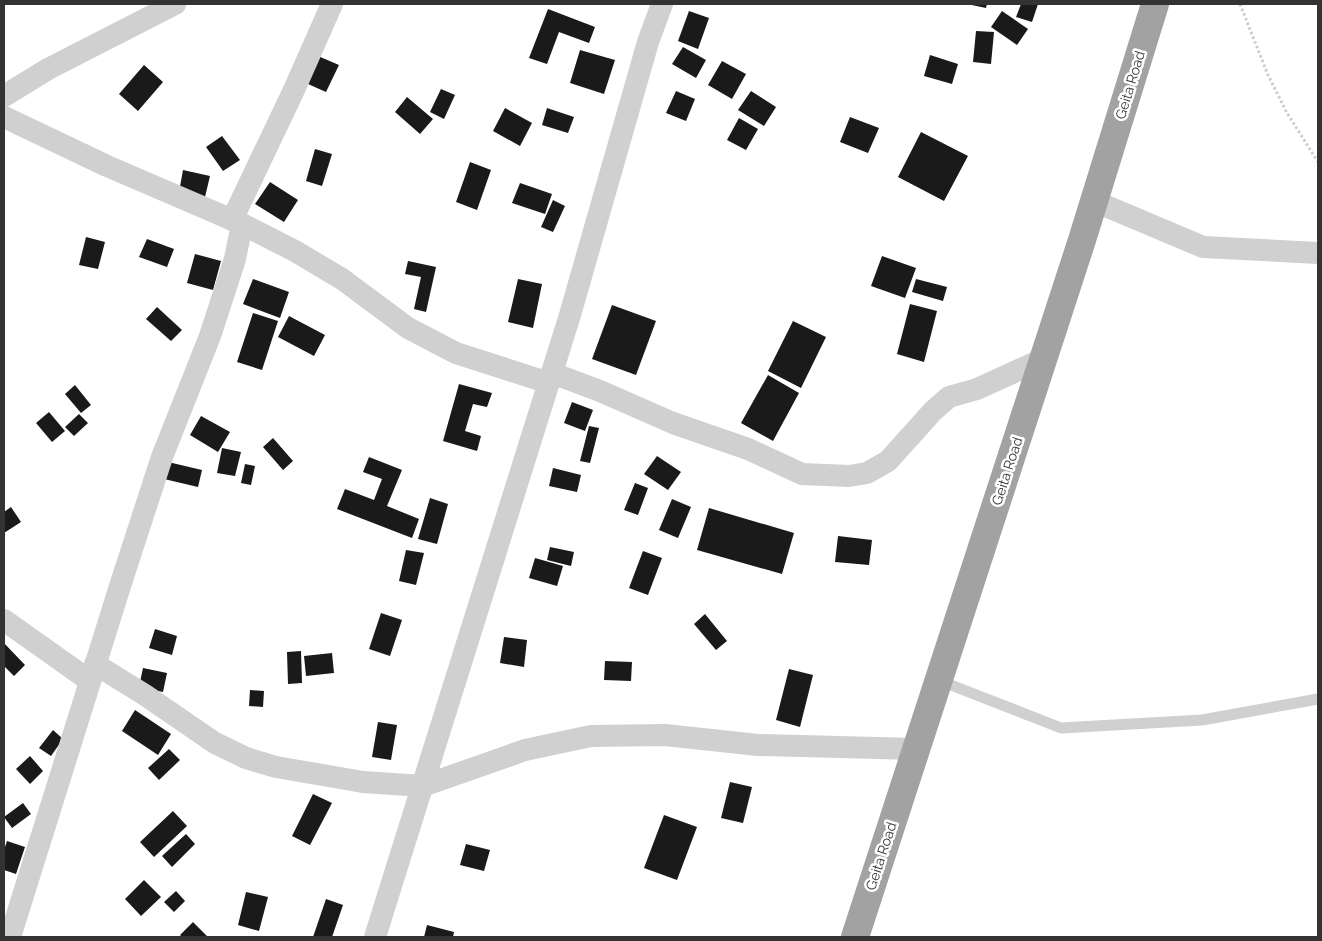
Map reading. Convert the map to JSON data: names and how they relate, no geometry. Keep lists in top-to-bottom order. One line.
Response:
{"streets":{"highway":["Geita Road"]}}
